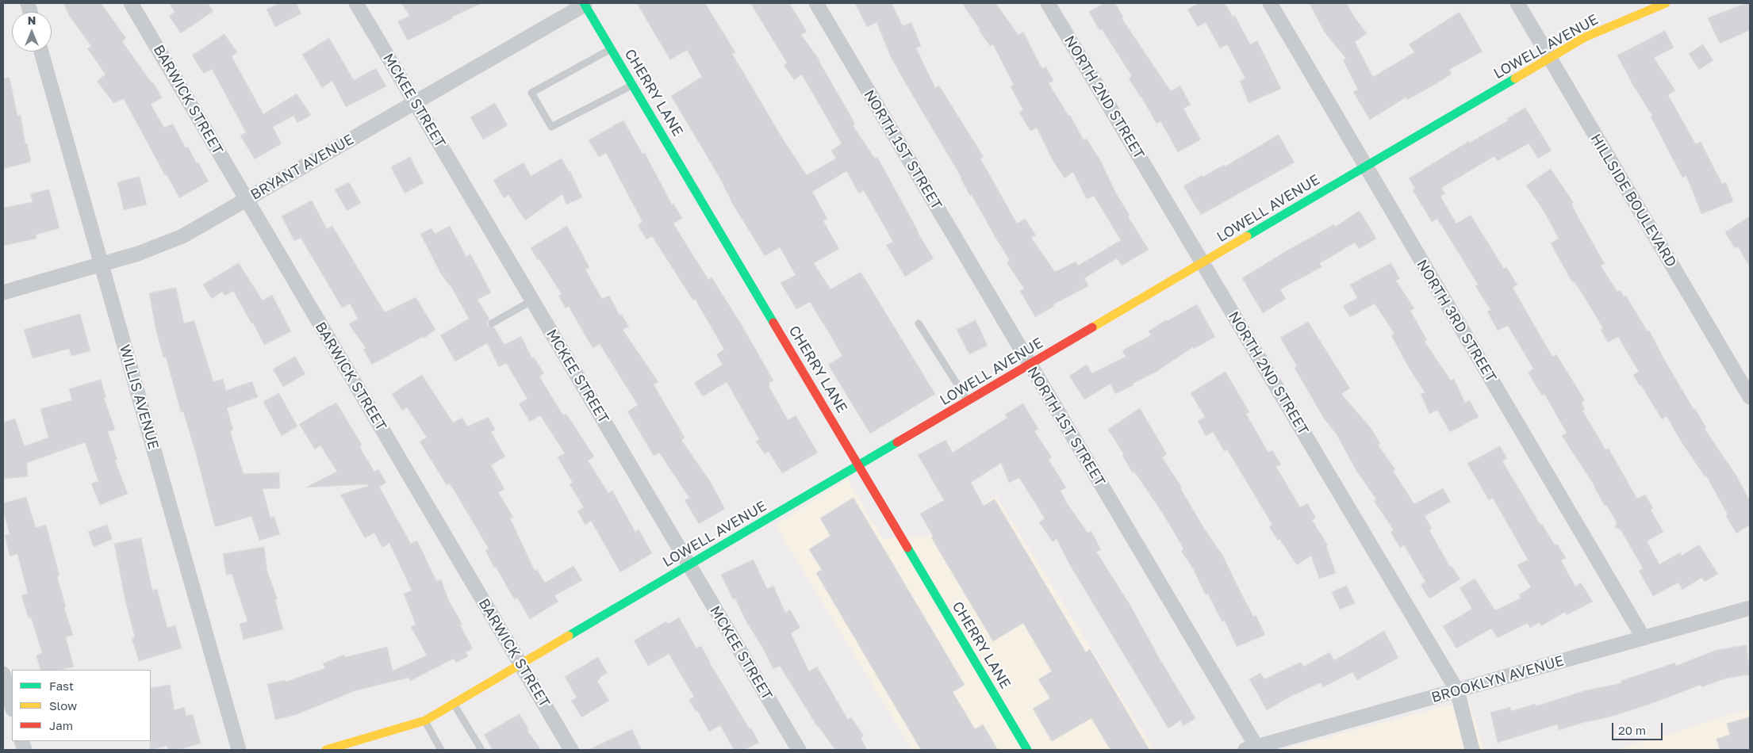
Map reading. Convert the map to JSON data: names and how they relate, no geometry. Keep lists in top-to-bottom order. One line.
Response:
{"streets":{"street":["LOWELL AVENUE","CHERRY LANE","NORTH 2ND STREET","BARWICK STREET","MCKEE STREET","NORTH 1ST STREET","BRYANT AVENUE","HILLSIDE BOULEVARD","NORTH 3RD STREET","WILLIS AVENUE","BROOKLYN AVENUE"]},"crossings":[["LOWELL AVENUE","CHERRY LANE"],["LOWELL AVENUE","NORTH 2ND STREET"],["LOWELL AVENUE","BARWICK STREET"],["LOWELL AVENUE","MCKEE STREET"],["LOWELL AVENUE","NORTH 1ST STREET"],["LOWELL AVENUE","HILLSIDE BOULEVARD"],["LOWELL AVENUE","NORTH 3RD STREET"],["CHERRY LANE","BRYANT AVENUE"],["NORTH 2ND STREET","BROOKLYN AVENUE"],["BARWICK STREET","BRYANT AVENUE"],["MCKEE STREET","BRYANT AVENUE"],["NORTH 1ST STREET","BROOKLYN AVENUE"],["BRYANT AVENUE","WILLIS AVENUE"],["NORTH 3RD STREET","BROOKLYN AVENUE"]],"legend":["Fast","Slow","Jam"],"scale_bar":"20 m","north":"top"}
